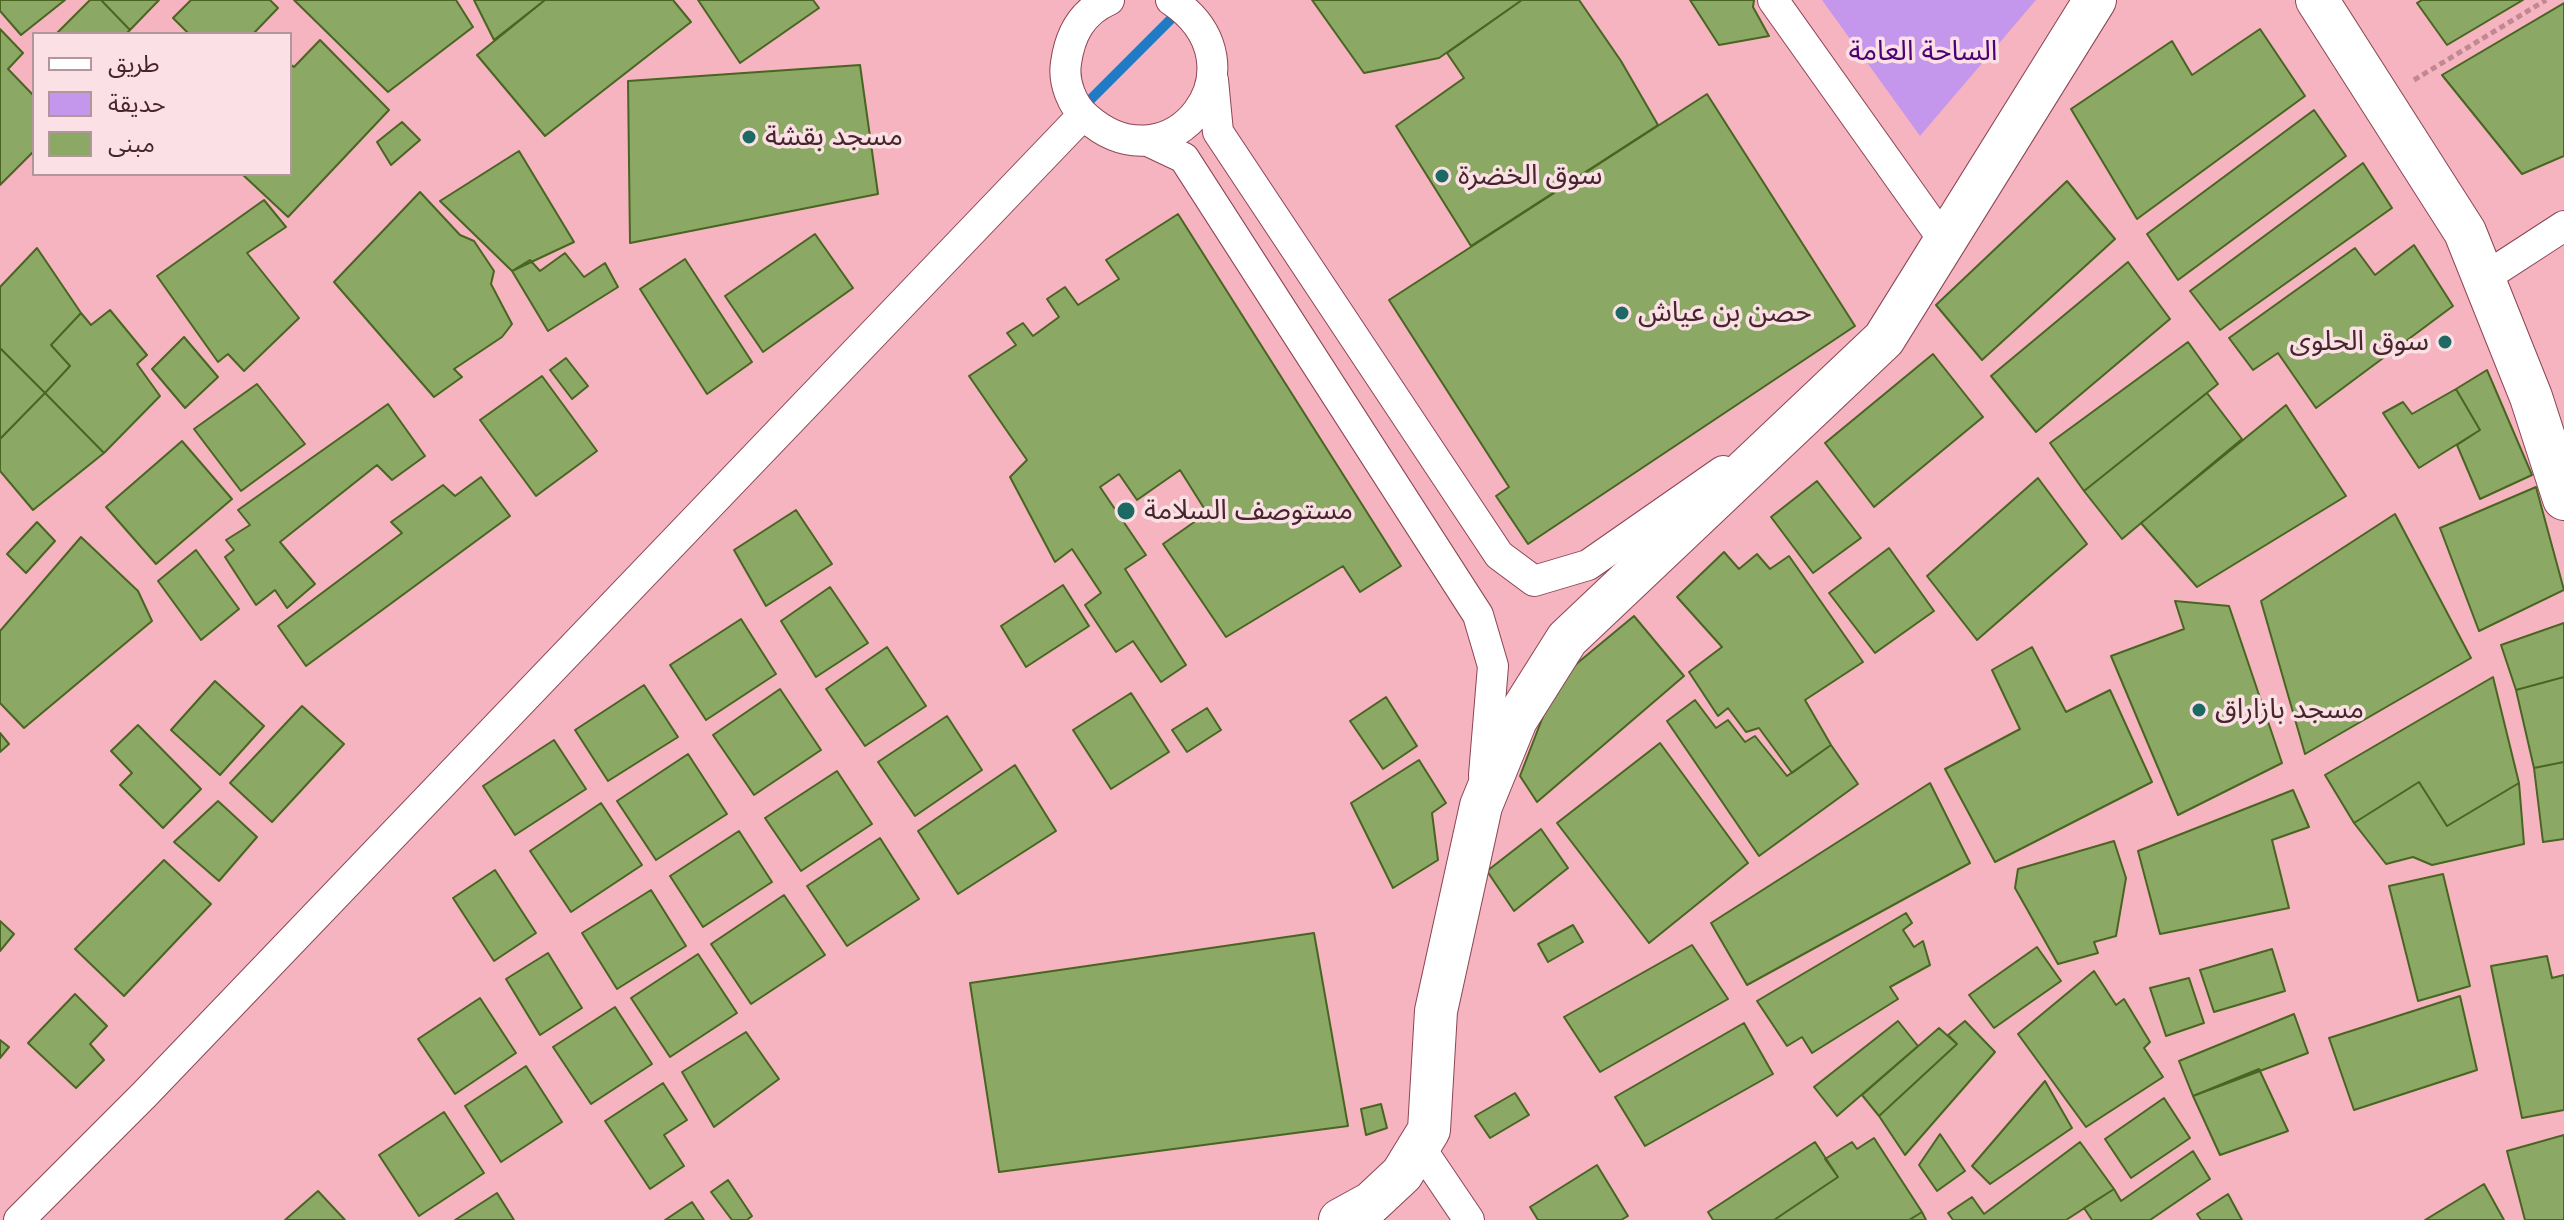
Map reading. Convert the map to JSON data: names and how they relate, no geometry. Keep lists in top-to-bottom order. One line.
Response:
{"parks":["الساحة العامة"],"places":["مسجد بقشة","سوق الخضرة","حصن بن عياش","سوق الحلوى","مستوصف السلامة","مسجد بازاراق"],"legend":["طريق","حديقة","مبنى"]}
